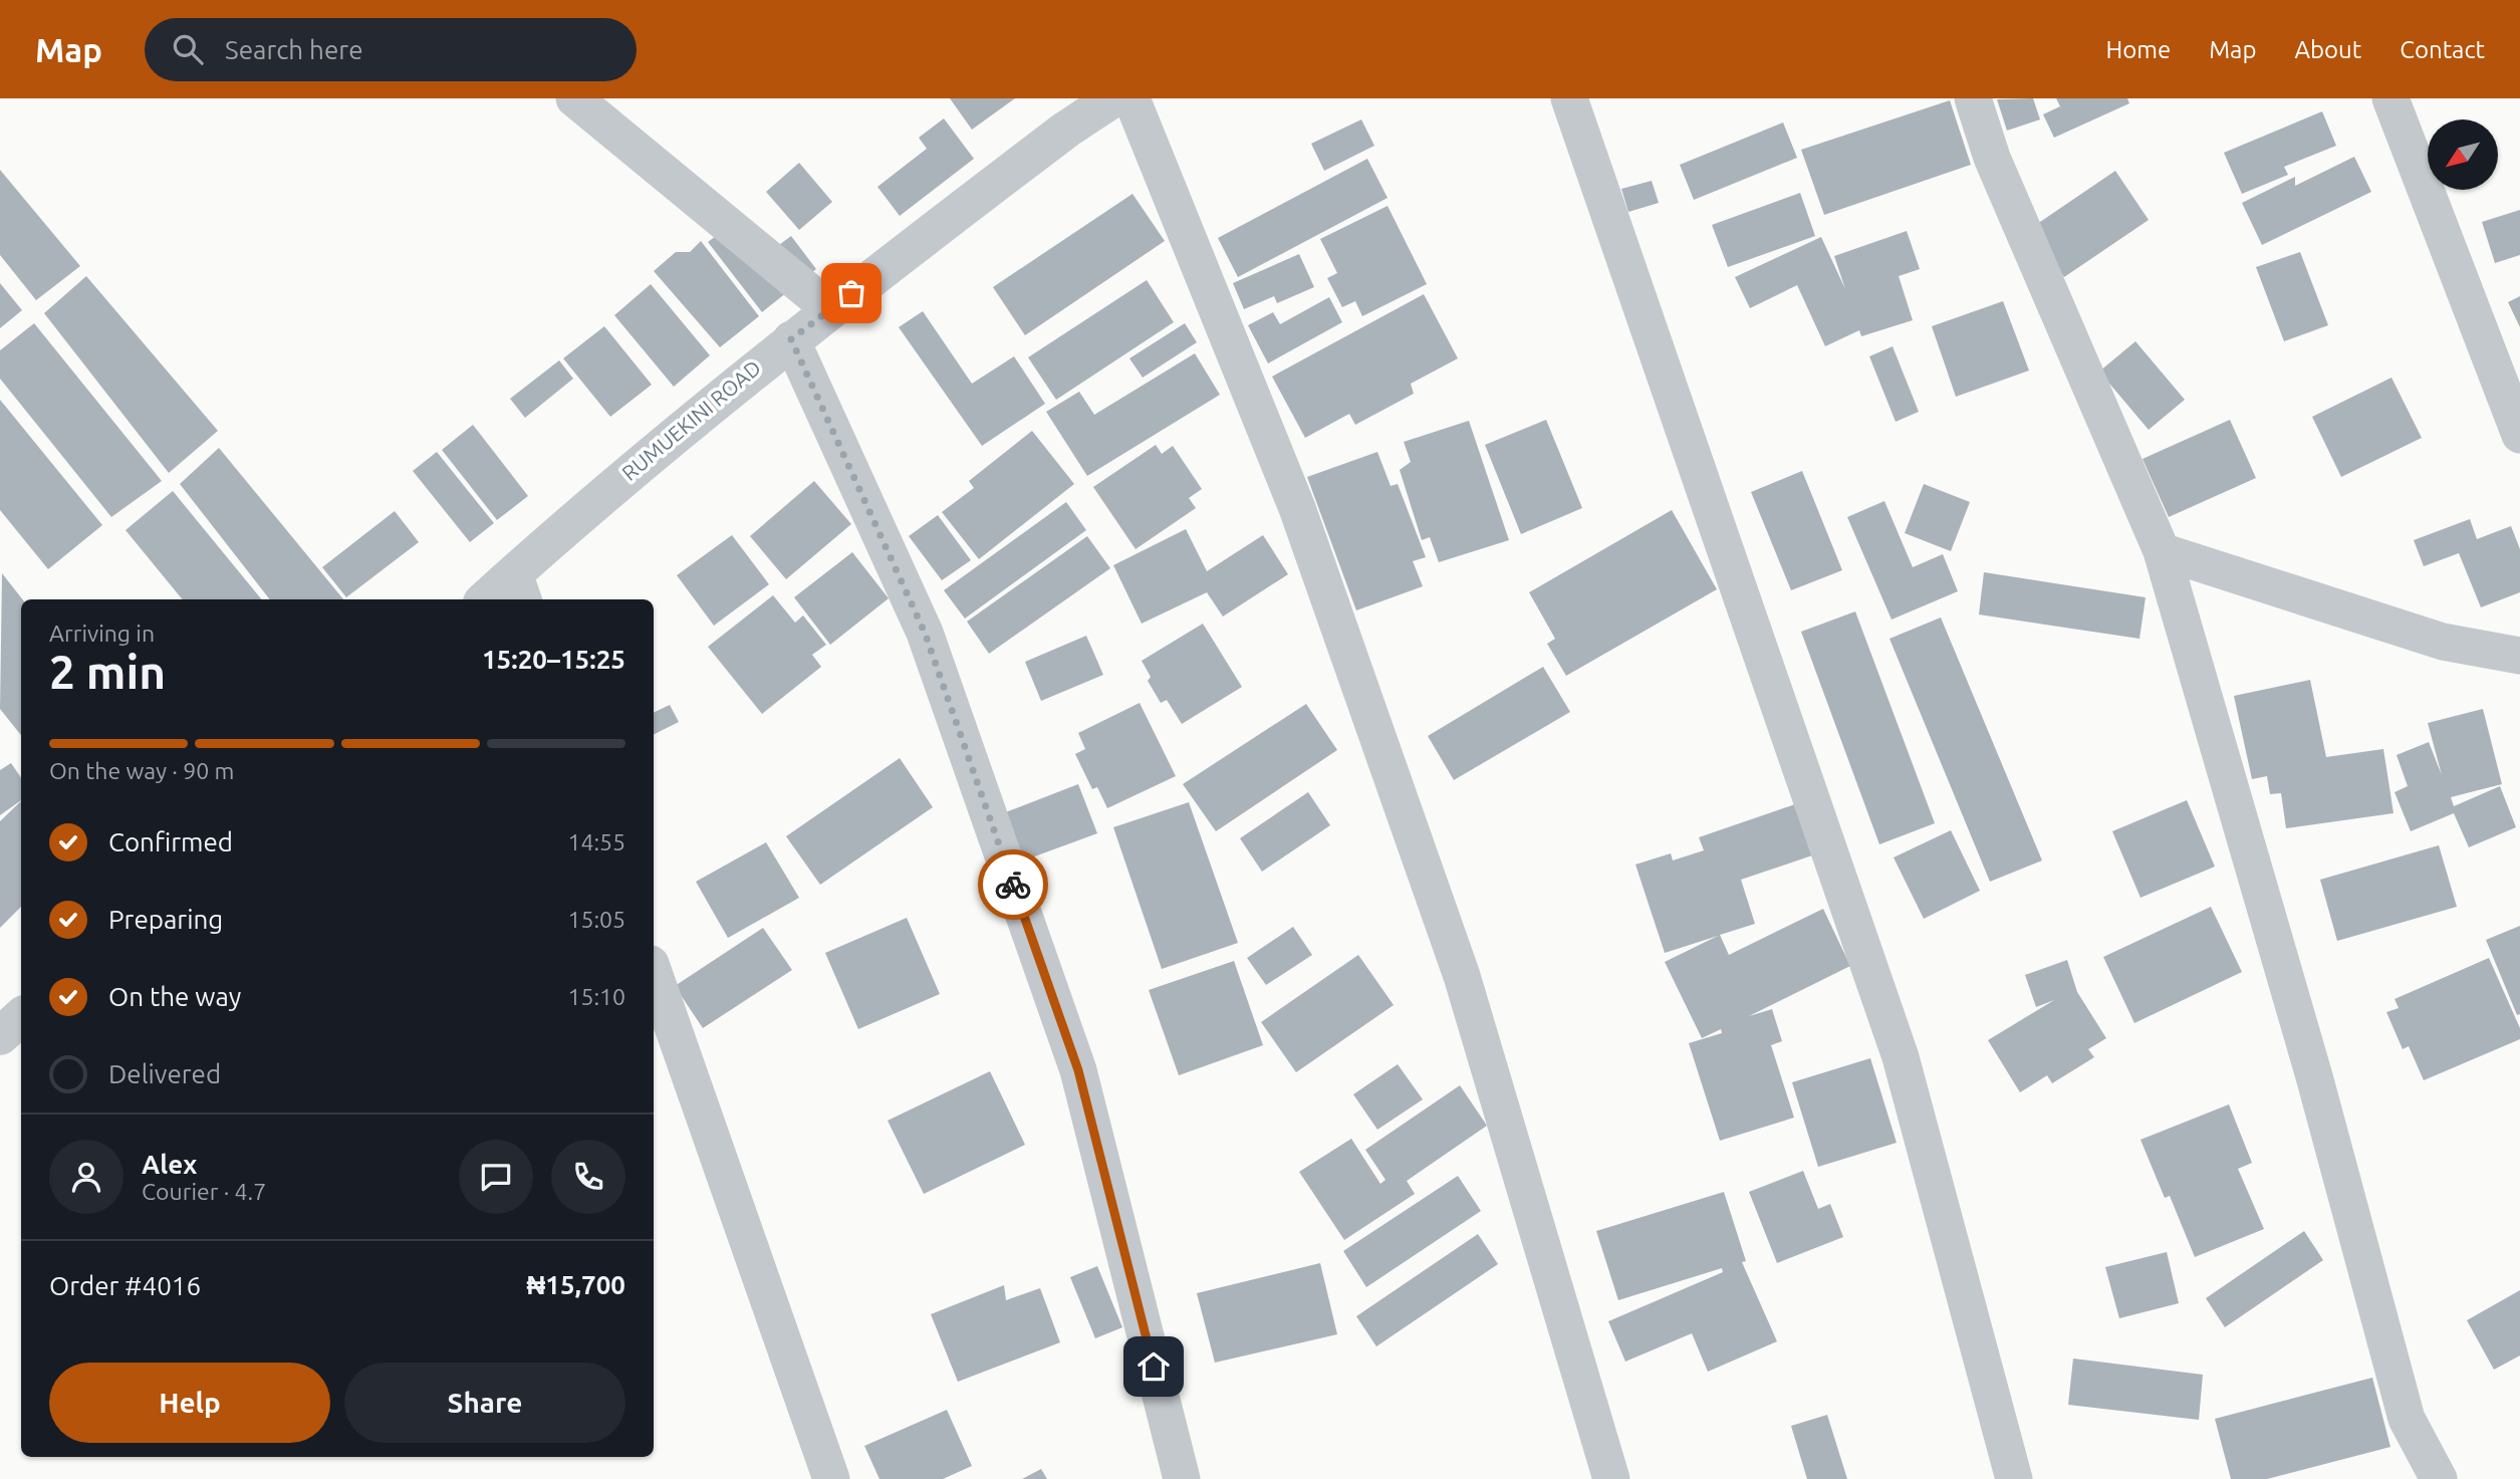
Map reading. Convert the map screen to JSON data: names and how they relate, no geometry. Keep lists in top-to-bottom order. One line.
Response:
{"streets":{"street":["RUMUEKINI ROAD"]},"north":"bottom left","page":{"header":"Map","search":"Search here","nav":["Home","Map","About","Contact"],"heading":["2 min","Arriving in","15:20–15:25"],"panel":["Alex","Courier · 4.7","Order #4016","₦15,700"],"bar":"On the way · 90 m","list":[["Confirmed","14:55"],["Preparing","15:05"],["On the way","15:10"],"Delivered"],"buttons":["Help","Share"]}}
